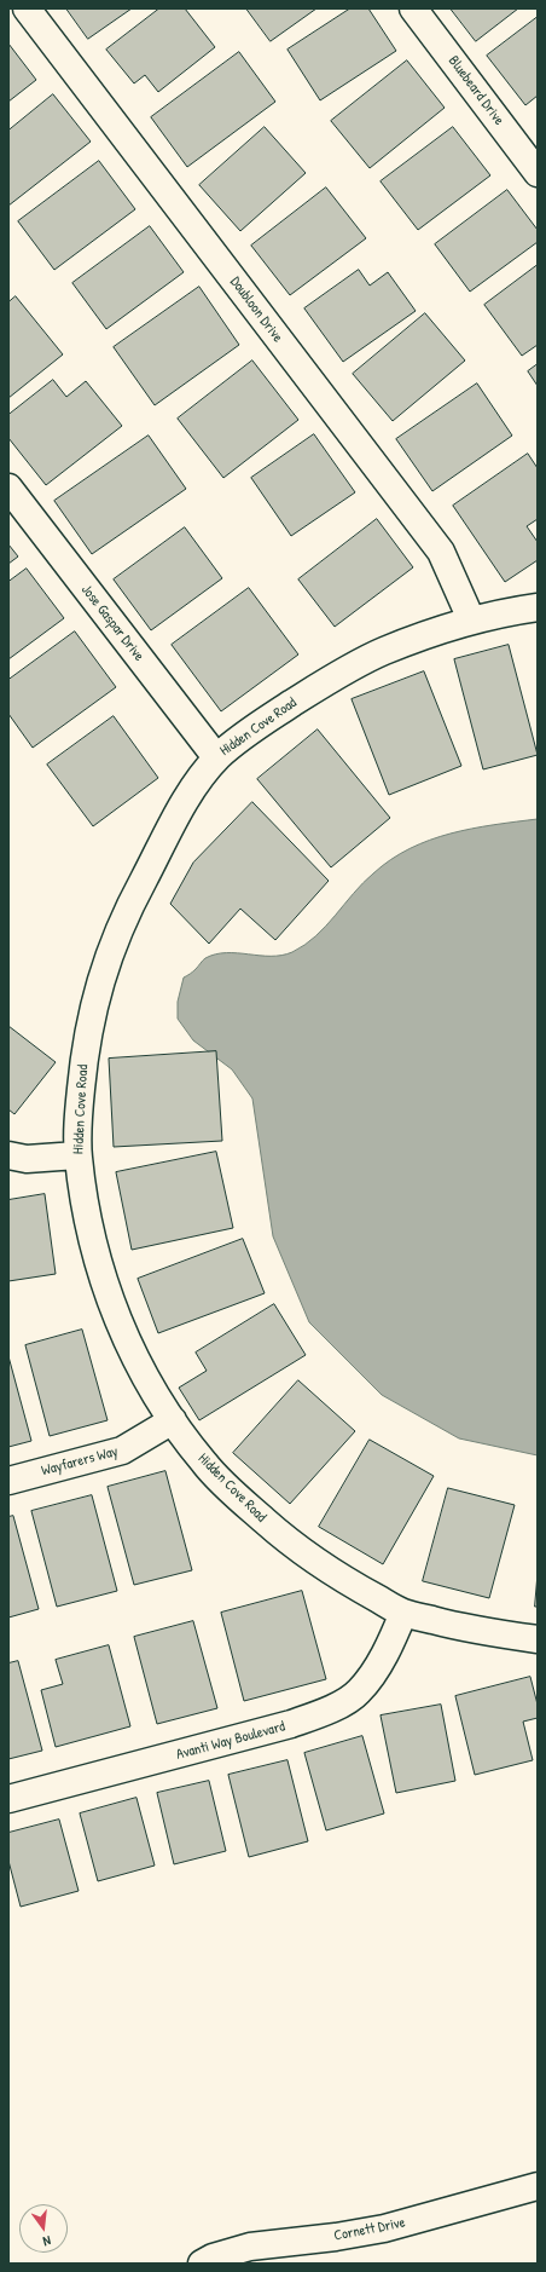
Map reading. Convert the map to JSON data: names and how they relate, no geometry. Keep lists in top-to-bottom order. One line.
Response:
{"streets":{"street":["Bluebeard Drive","Doubloon Drive","Jose Gaspar Drive","Hidden Cove Road","Wayfarers Way","Avanti Way Boulevard","Cornett Drive"]},"crossings":[["Doubloon Drive","Hidden Cove Road"],["Jose Gaspar Drive","Hidden Cove Road"],["Hidden Cove Road","Wayfarers Way"],["Hidden Cove Road","Avanti Way Boulevard"]],"north":"bottom"}
